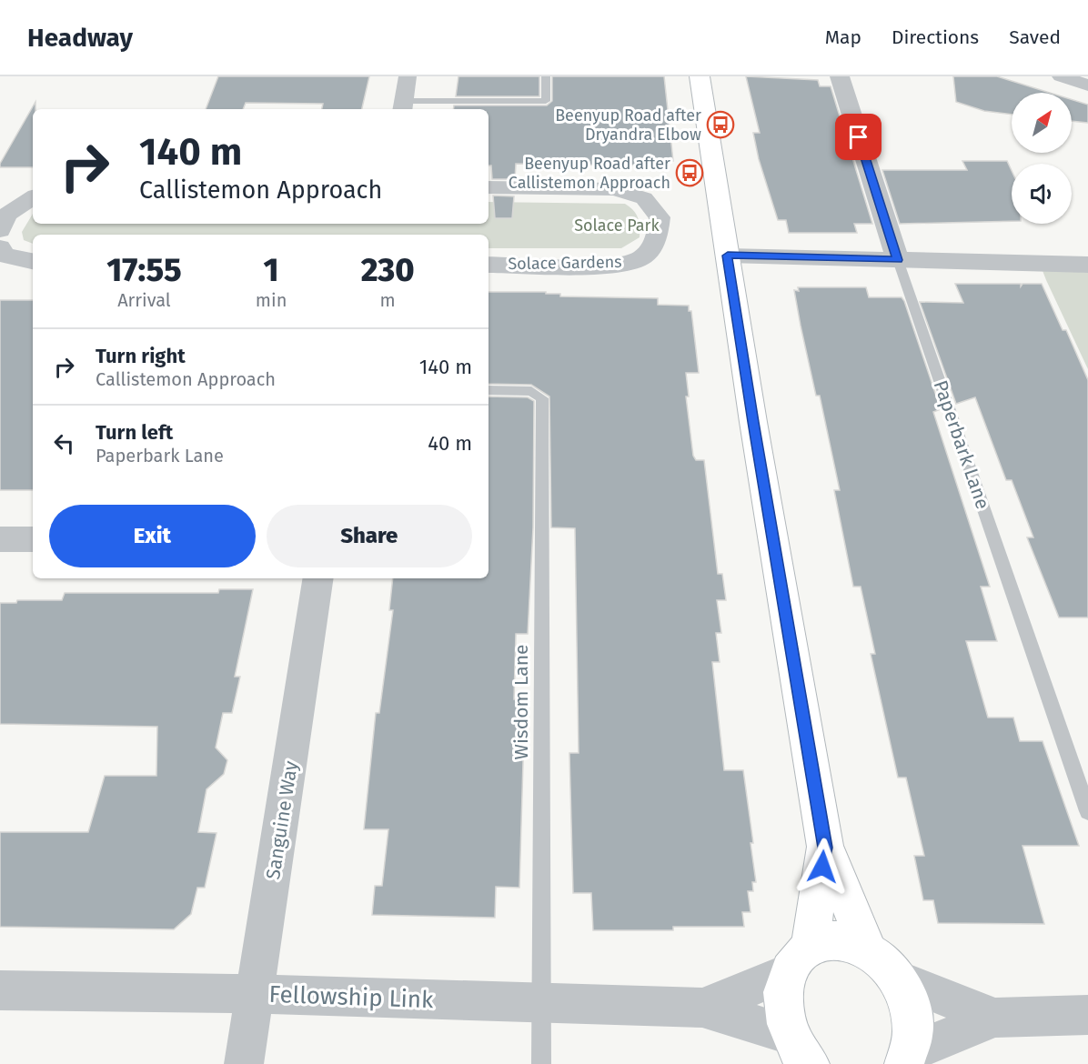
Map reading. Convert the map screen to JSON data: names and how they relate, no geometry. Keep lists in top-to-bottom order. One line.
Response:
{"streets":{"street":["Solace Gardens","Paperbark Lane","Sanguine Way","Fellowship Link"],"lane":["Wisdom Lane"]},"crossings":[["Wisdom Lane","Fellowship Link"],["Sanguine Way","Fellowship Link"]],"parks":["Solace Park"],"places":{"bus stop":["Beenyup Road after Dryandra Elbow","Beenyup Road after Callistemon Approach"]},"north":"top right","page":{"header":"Headway","nav":["Map","Directions","Saved"],"turn":["140 m","Callistemon Approach"],"eta":["17:55","Arrival","1","min","230","m"],"list":[{"name":"Turn right","note":"Callistemon Approach","value":"140 m"},{"name":"Turn left","note":"Paperbark Lane","value":"40 m"}],"buttons":["Exit","Share"]}}
